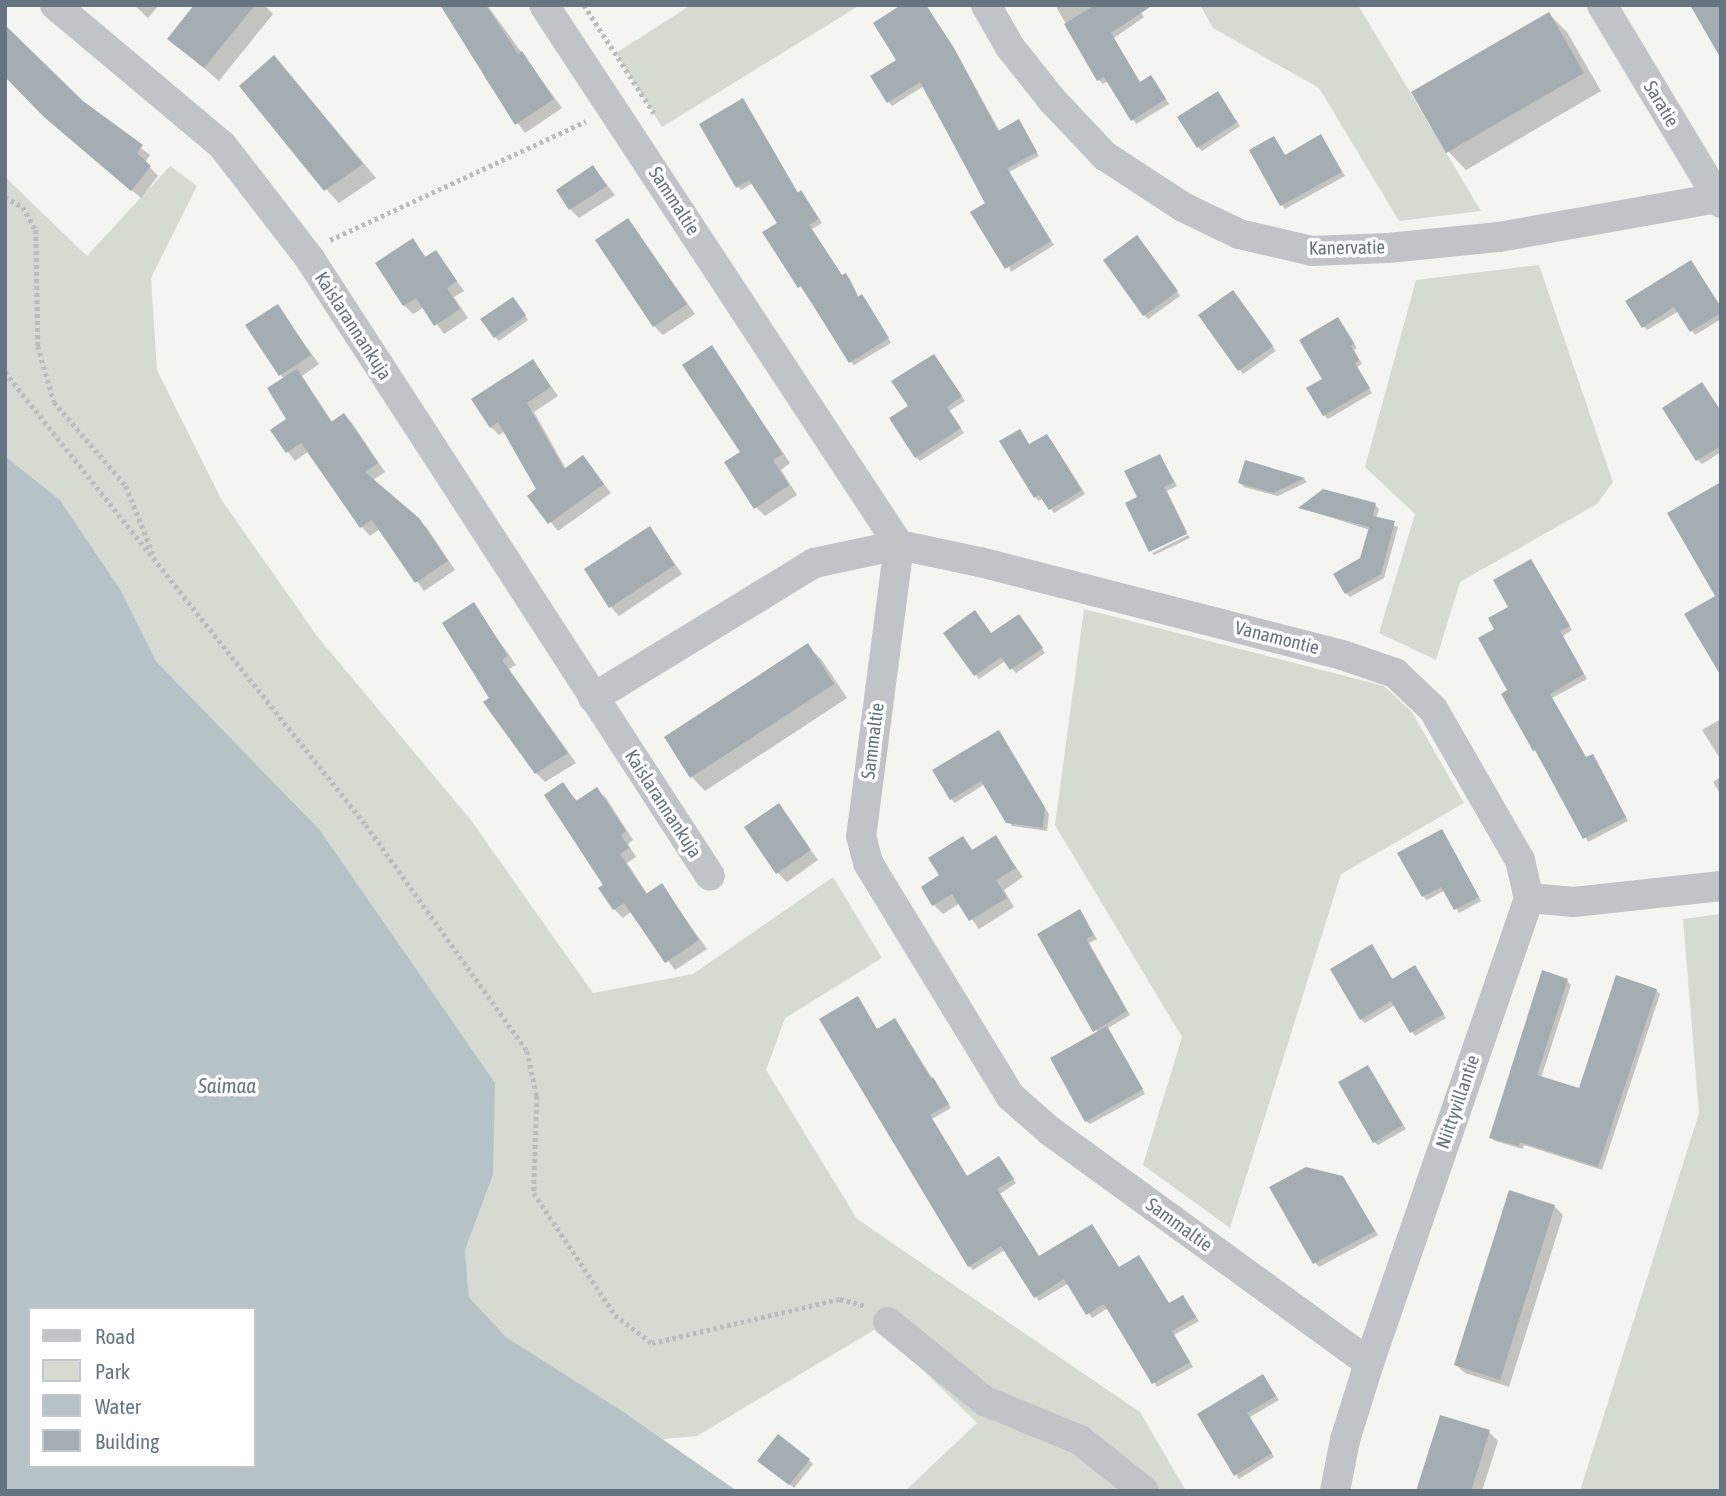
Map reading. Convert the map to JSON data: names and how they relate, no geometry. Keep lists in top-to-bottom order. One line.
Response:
{"streets":{"street":["Saratie","Sammaltie","Kanervatie","Kaislarannankuja","Vanamontie","Niittyvillantie"]},"crossings":[["Saratie","Kanervatie"],["Sammaltie","Vanamontie"],["Sammaltie","Niittyvillantie"],["Vanamontie","Niittyvillantie"]],"water":["Saimaa"],"legend":["Road","Park","Water","Building"]}
